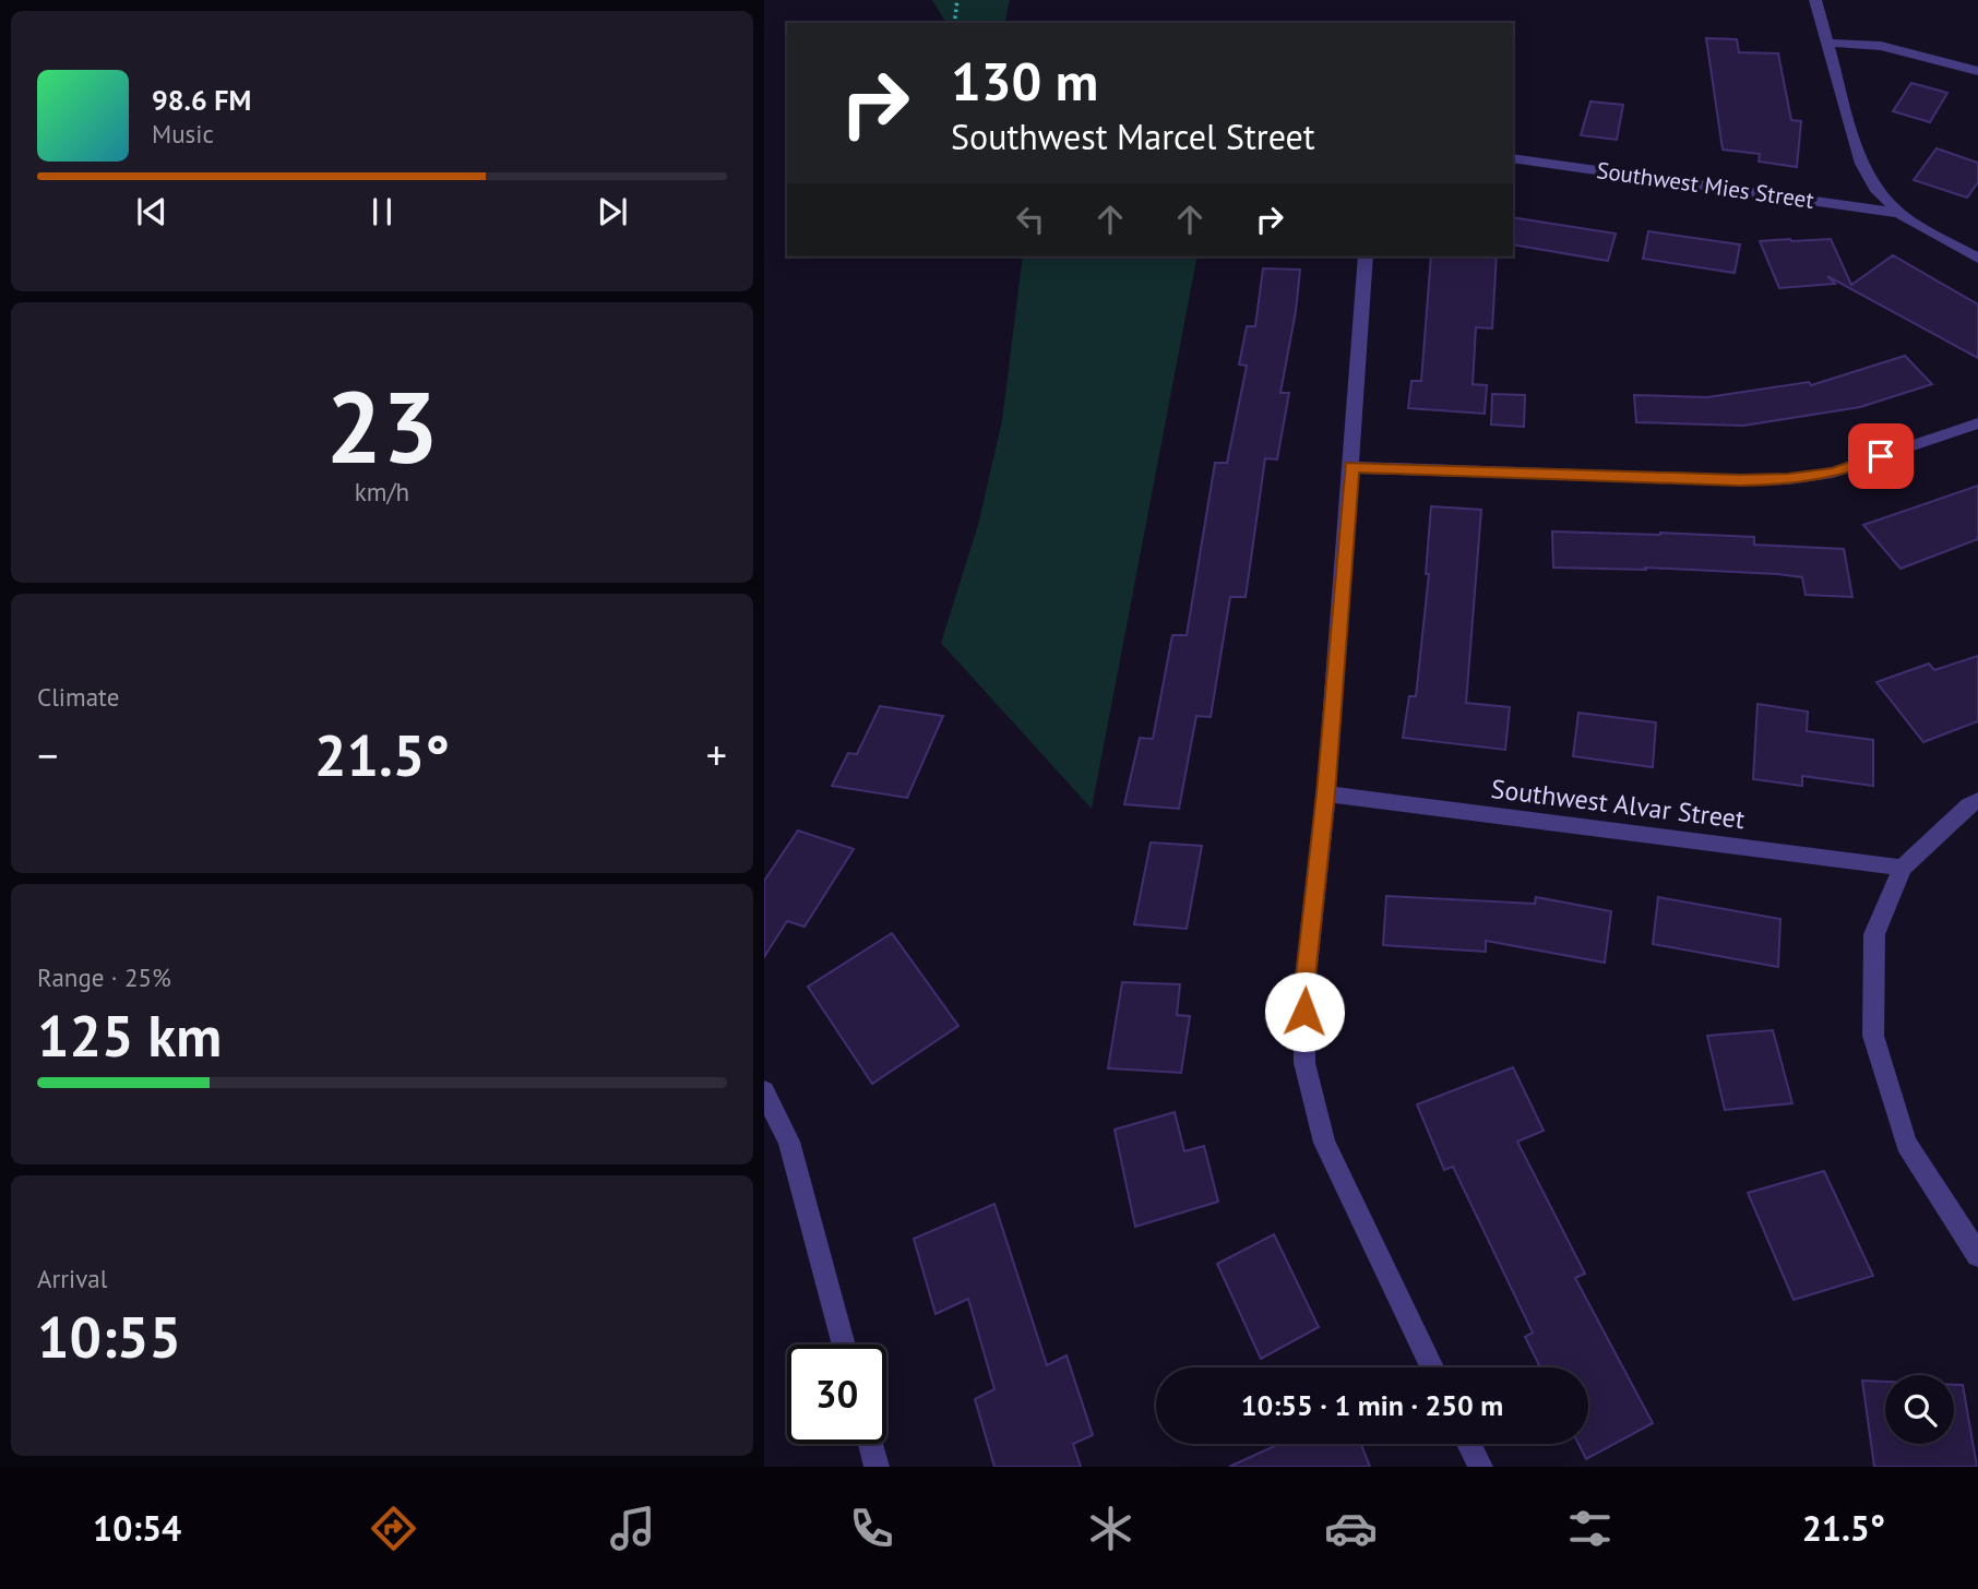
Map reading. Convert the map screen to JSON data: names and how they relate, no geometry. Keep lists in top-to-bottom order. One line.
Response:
{"streets":{"street":["Southwest Mies Street","Southwest Alvar Street"]},"page":{"turn":["130 m","Southwest Marcel Street"],"song":["98.6 FM","Music"],"tile":[["23","km/h"],"Climate",["Range · 25%","125 km"],["Arrival","10:55"]],"heat":["−","21.5°","+"],"limit":"30","trip":"10:55 · 1 min · 250 m","tabs":["10:54","21.5°"]}}
